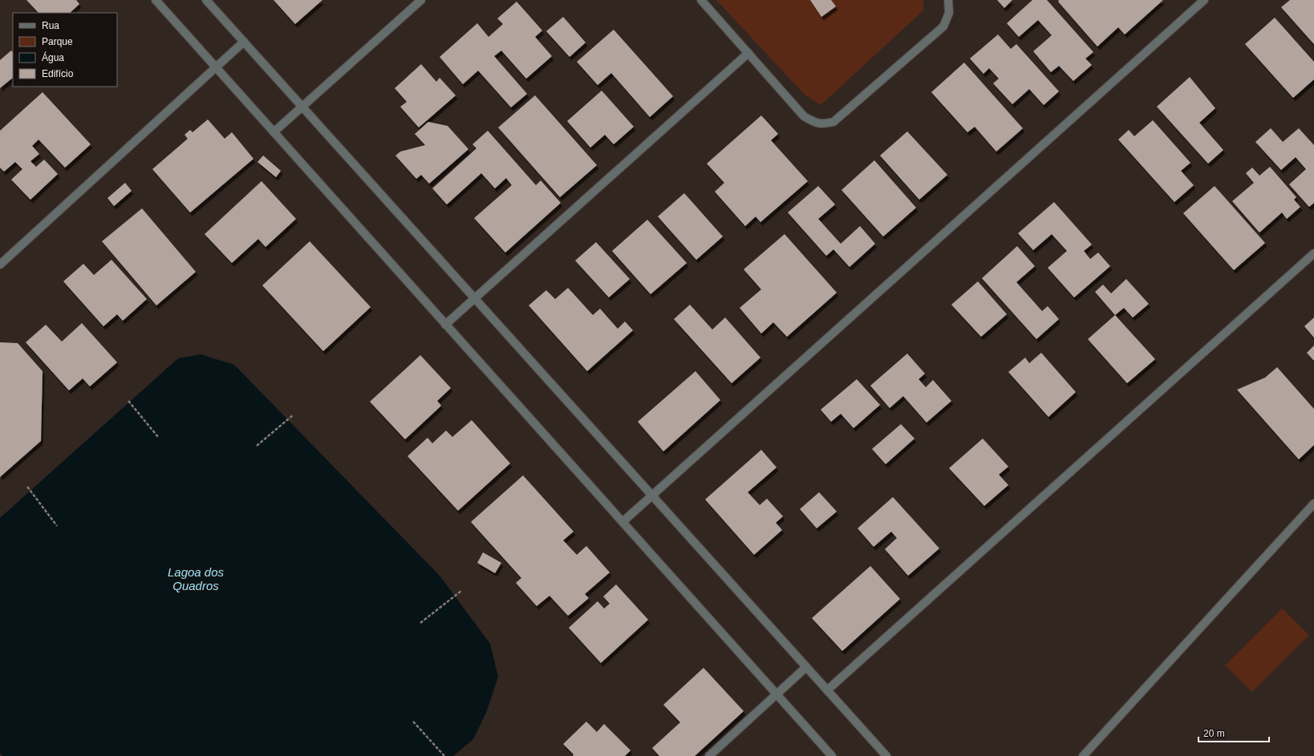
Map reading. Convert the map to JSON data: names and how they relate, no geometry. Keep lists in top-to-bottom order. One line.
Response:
{"water":["Lagoa dos Quadros"],"legend":["Rua","Parque","Água","Edifício"],"scale_bar":"20 m"}
